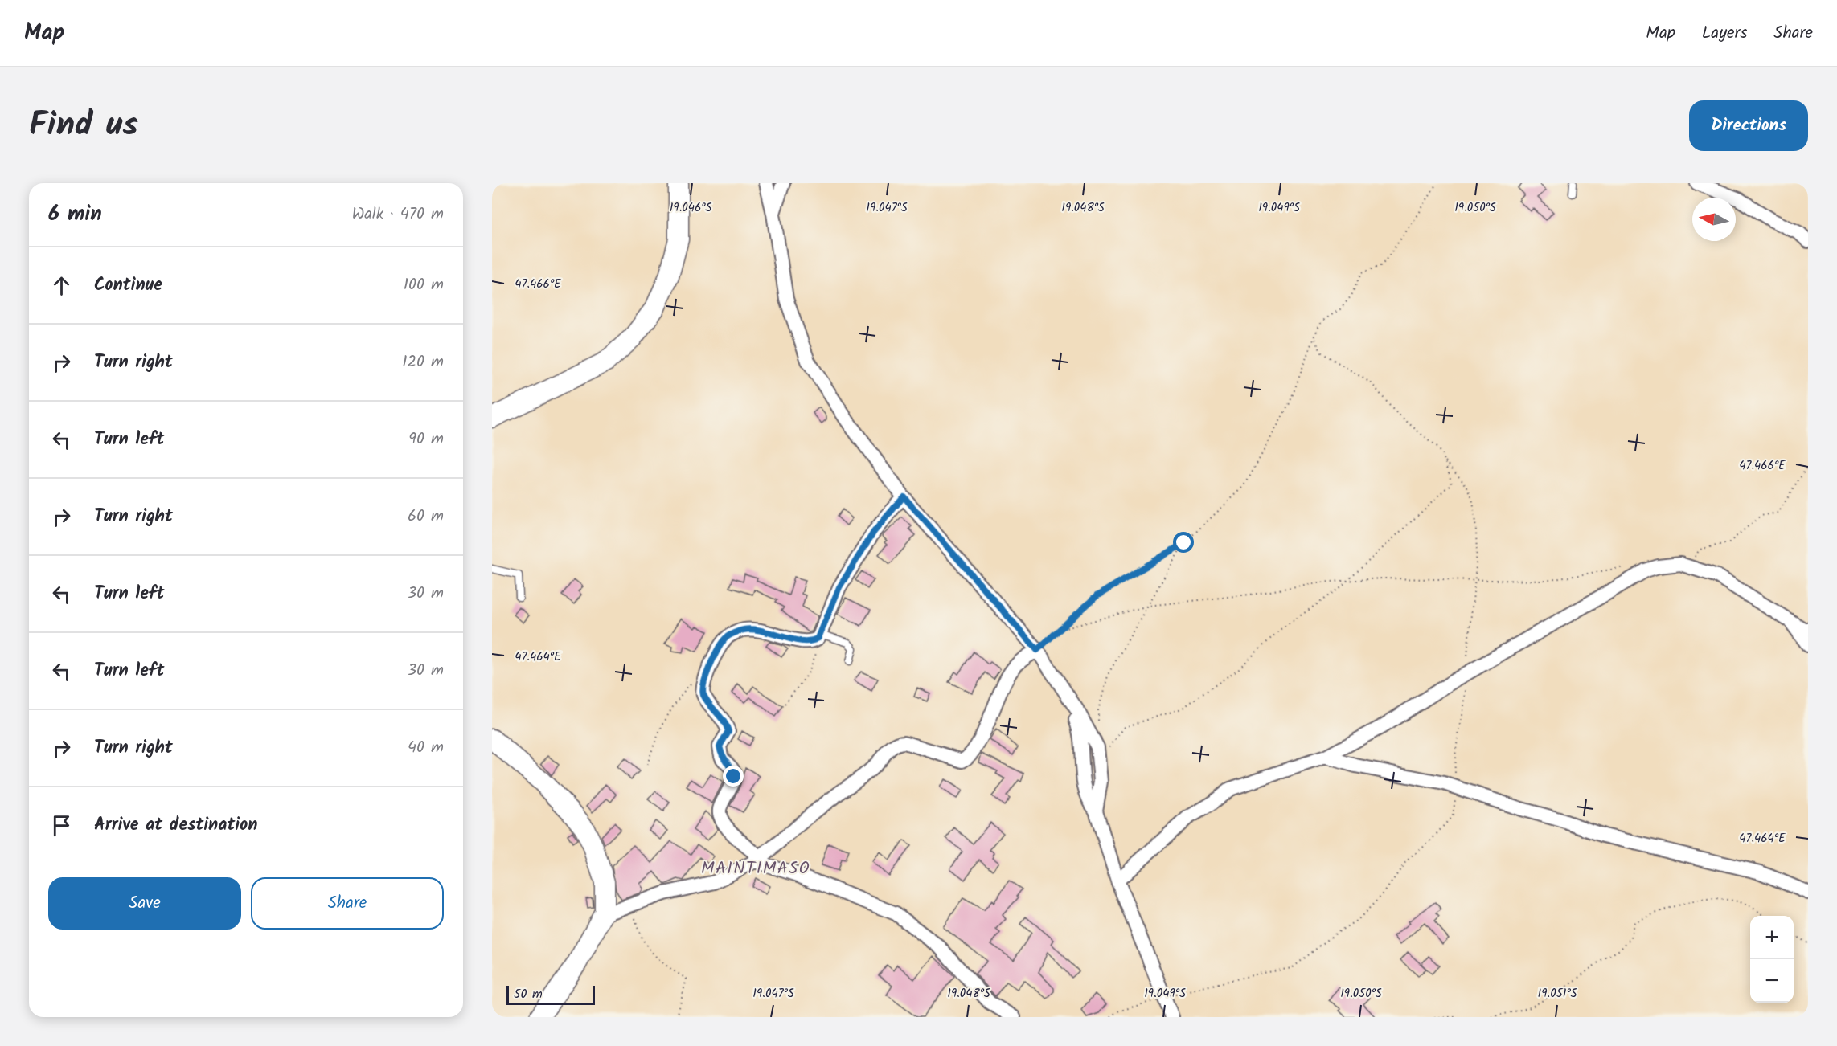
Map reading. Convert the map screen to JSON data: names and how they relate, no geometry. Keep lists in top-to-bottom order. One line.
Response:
{"districts":["MAINTIMASO"],"scale_bar":"50 m","north":"left","page":{"header":"Map","nav":["Map","Layers","Share"],"title":"Find us","buttons":["Directions",["Save","Share"]],"heading":["6 min","Walk · 470 m"],"list":[["Continue","100 m"],["Turn right","120 m"],["Turn left","90 m"],["Turn right","60 m"],["Turn left","30 m"],["Turn left","30 m"],["Turn right","40 m"],"Arrive at destination"],"map_buttons":["+","−"],"scale":"50 m"},"coordinates":["19.046°S","19.047°S","19.048°S","19.049°S","19.050°S","47.466°E","47.464°E","19.051°S"]}
